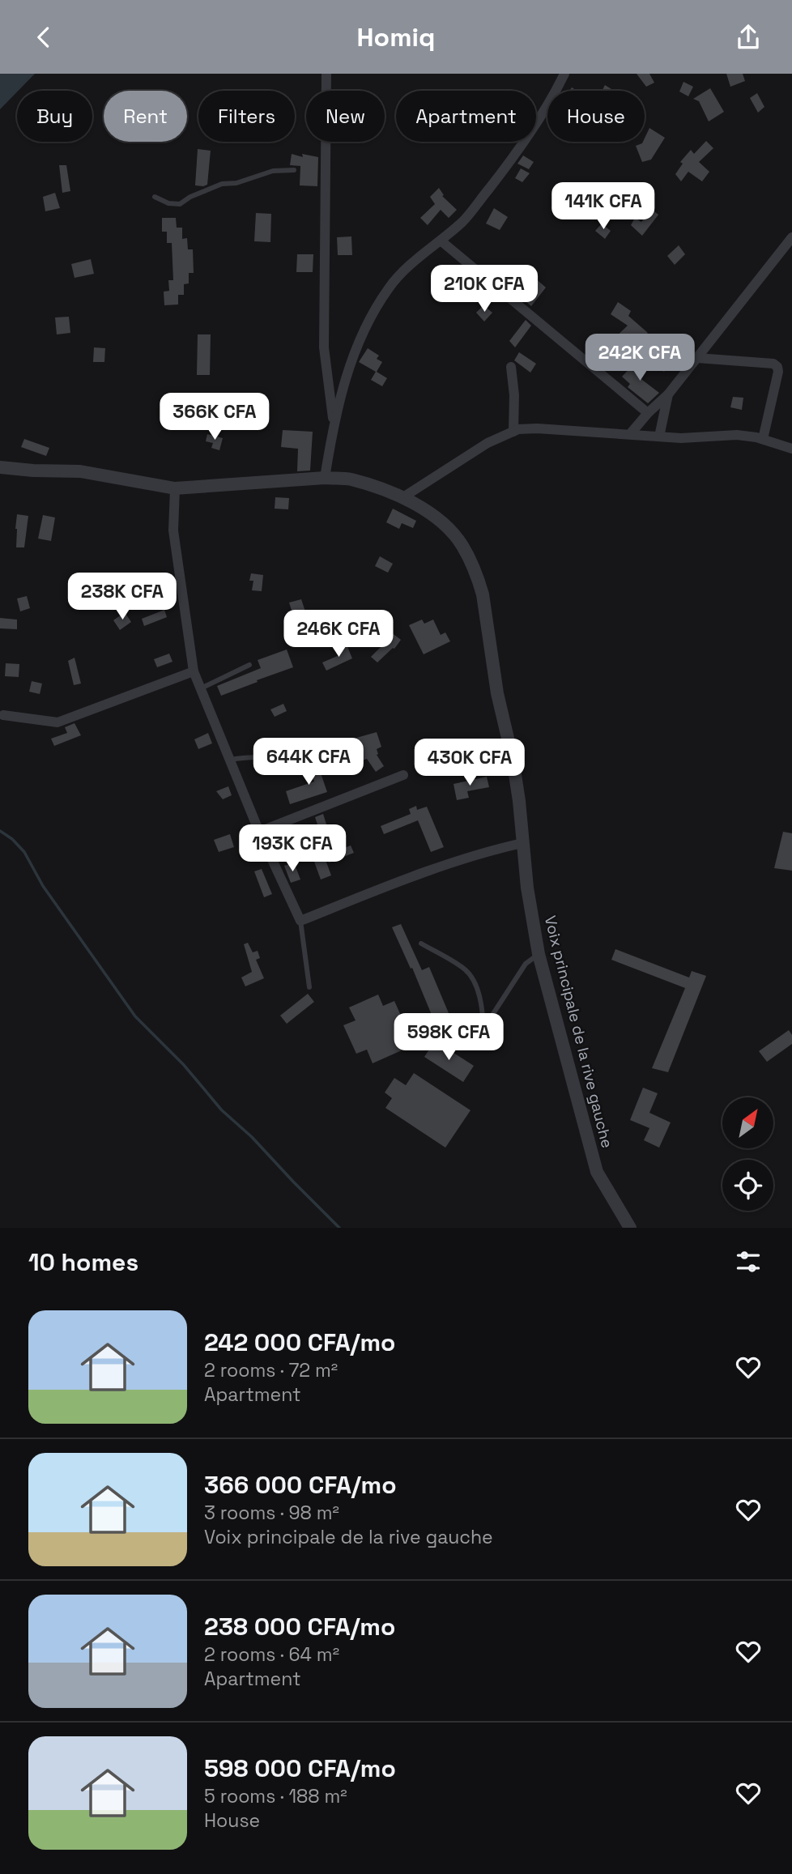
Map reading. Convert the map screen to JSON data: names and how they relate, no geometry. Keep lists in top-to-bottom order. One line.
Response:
{"streets":{"street":["Voix principale de la rive gauche"]},"north":"top right","page":{"header":"Homiq","chip":["Buy","Rent","Filters","New","Apartment","House"],"price":["141K CFA","210K CFA","242K CFA","366K CFA","238K CFA","246K CFA","644K CFA","430K CFA","193K CFA","598K CFA"],"heading":"10 homes","list":[{"name":"242 000 CFA/mo","note":"2 rooms · 72 m² · Apartment"},{"name":"366 000 CFA/mo","note":"3 rooms · 98 m² · Voix principale de la rive gauche"},{"name":"238 000 CFA/mo","note":"2 rooms · 64 m² · Apartment"},{"name":"598 000 CFA/mo","note":"5 rooms · 188 m² · House"}]}}
